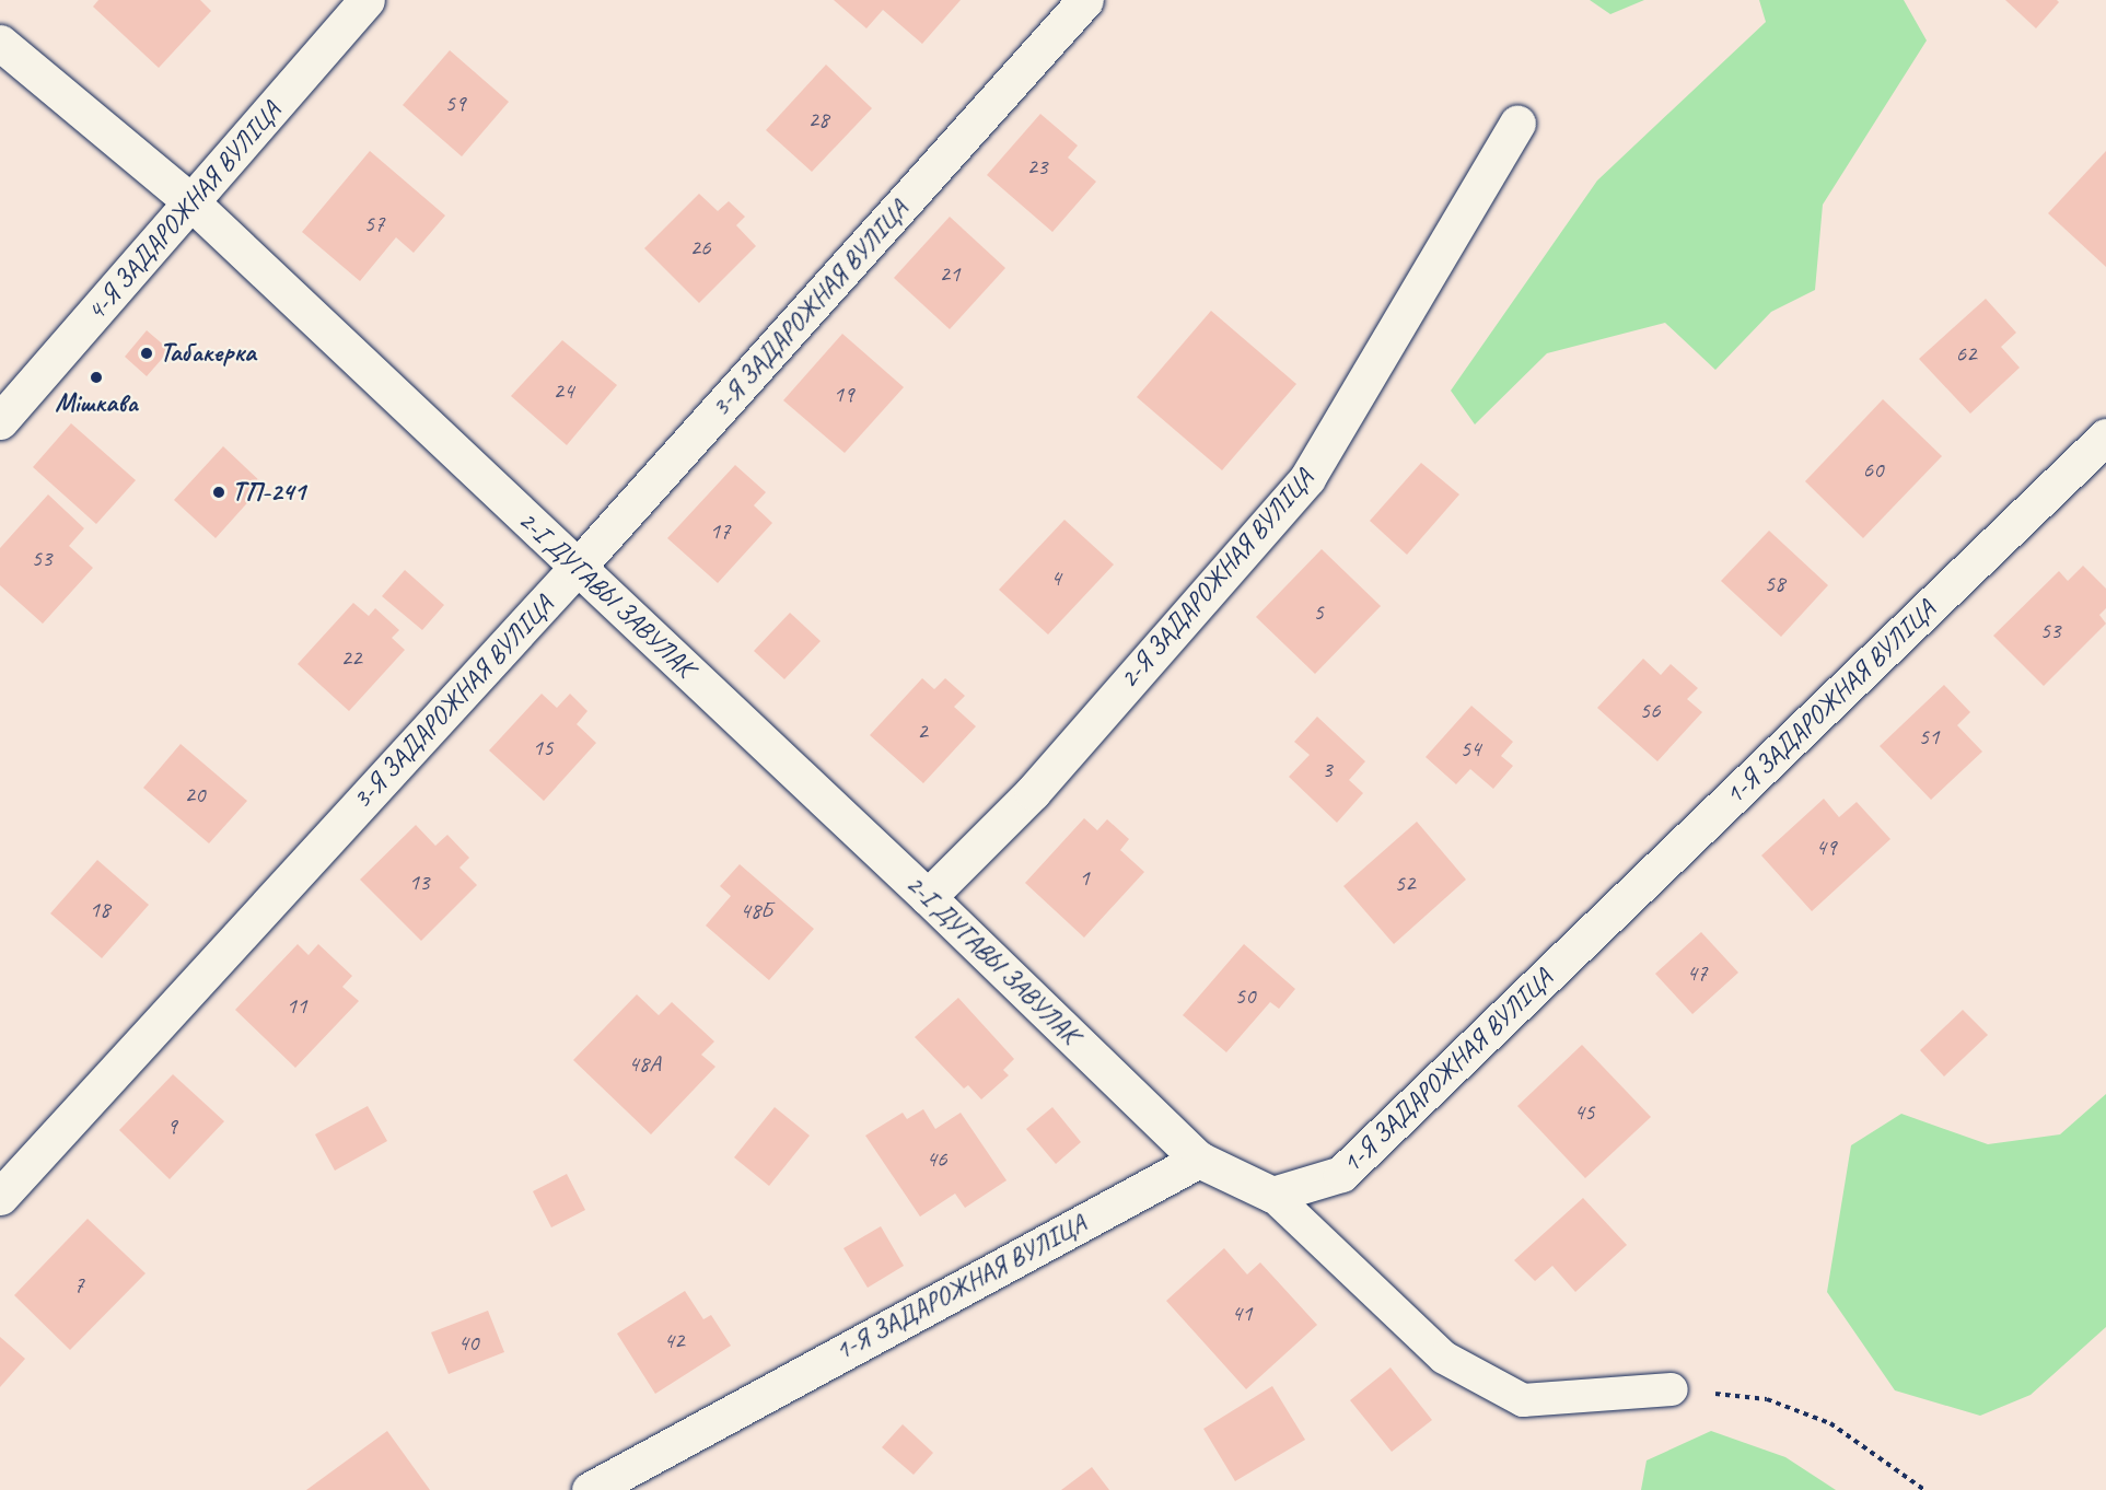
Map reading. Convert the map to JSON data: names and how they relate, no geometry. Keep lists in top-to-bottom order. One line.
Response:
{"streets":{"street":["4-Я ЗАДАРОЖНАЯ ВУЛІЦА","3-Я ЗАДАРОЖНАЯ ВУЛІЦА","2-Я ЗАДАРОЖНАЯ ВУЛІЦА","2-І ДУГАВЫ ЗАВУЛАК","1-Я ЗАДАРОЖНАЯ ВУЛІЦА"]},"crossings":[["4-Я ЗАДАРОЖНАЯ ВУЛІЦА","2-І ДУГАВЫ ЗАВУЛАК"],["3-Я ЗАДАРОЖНАЯ ВУЛІЦА","2-І ДУГАВЫ ЗАВУЛАК"],["2-Я ЗАДАРОЖНАЯ ВУЛІЦА","2-І ДУГАВЫ ЗАВУЛАК"],["2-І ДУГАВЫ ЗАВУЛАК","1-Я ЗАДАРОЖНАЯ ВУЛІЦА"]],"places":["Табакерка","Мішкава","ТП-241"],"house_numbers":["59","28","23","57","26","21","62","24","19","60","17","53","4","58","5","53","22","56","2","51","15","54","3","20","49","1","13","52","18","48Б","47","50","11","48А","45","9","46","7","41","42","40"]}
